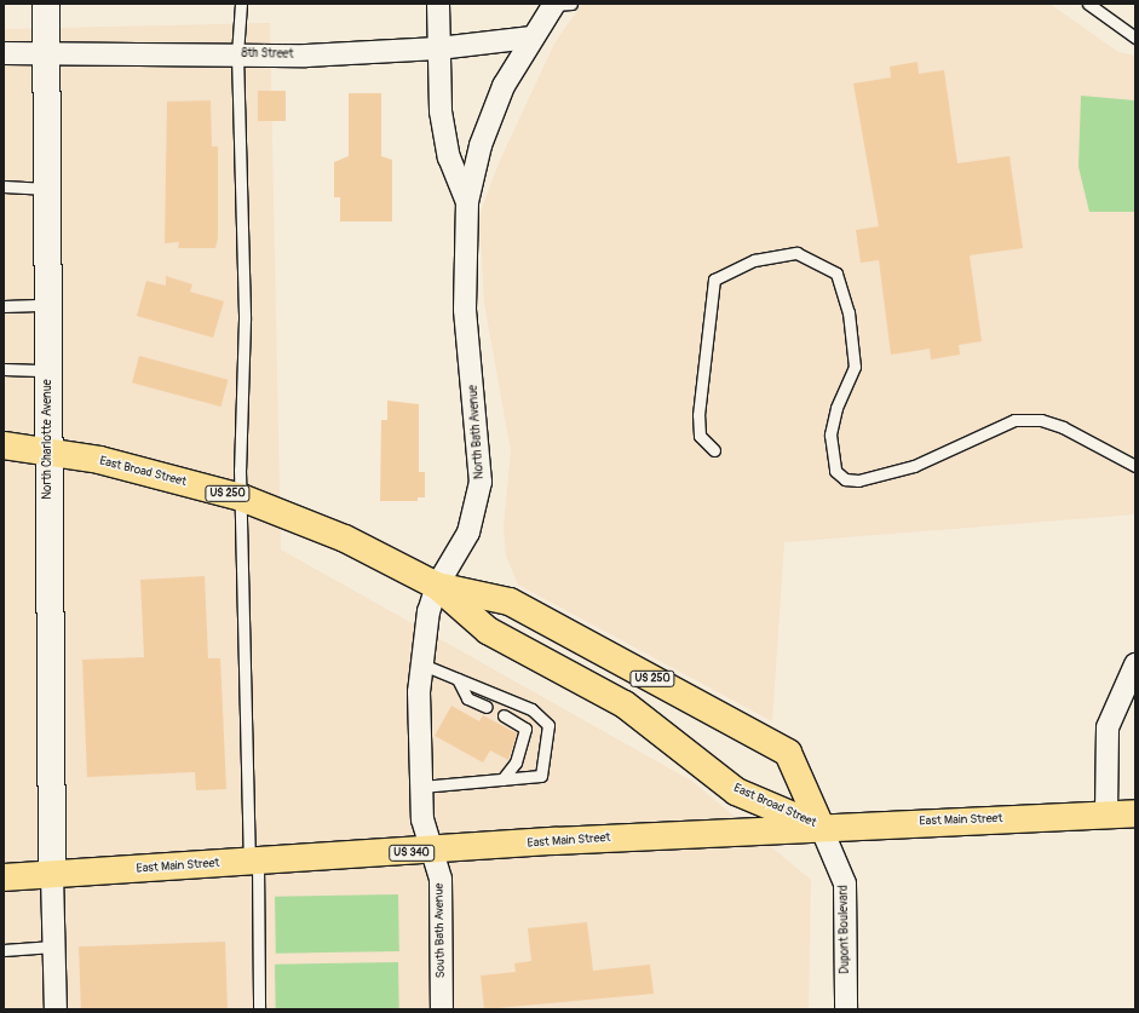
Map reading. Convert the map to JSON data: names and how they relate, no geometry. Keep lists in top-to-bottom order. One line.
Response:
{"streets":{"main road":["East Broad Street","US 250","East Main Street","US 340"],"street":["8th Street","North Bath Avenue","North Charlotte Avenue","Dupont Boulevard","South Bath Avenue"]},"crossings":[["8th Street","North Bath Avenue"],["8th Street","North Charlotte Avenue"],["North Bath Avenue","East Broad Street"],["North Bath Avenue","East Main Street"],["North Bath Avenue","South Bath Avenue"],["North Charlotte Avenue","East Broad Street"],["North Charlotte Avenue","East Main Street"],["East Broad Street","East Main Street"],["East Broad Street","Dupont Boulevard"],["East Main Street","Dupont Boulevard"],["East Main Street","South Bath Avenue"]]}
